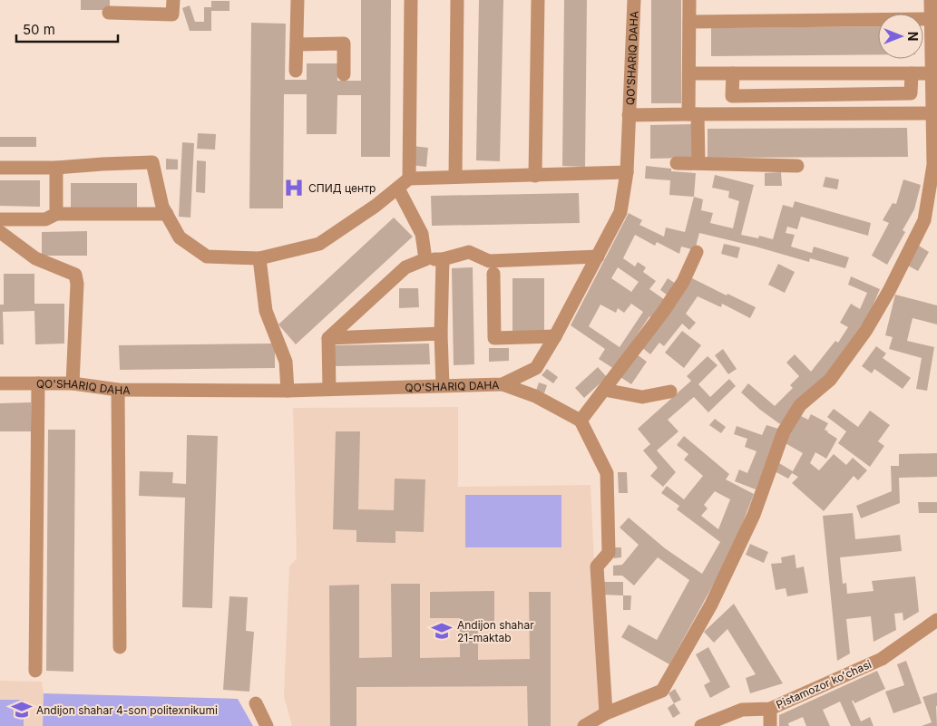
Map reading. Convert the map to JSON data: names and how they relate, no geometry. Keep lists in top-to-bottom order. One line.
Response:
{"streets":{"street":["QO'SHARIQ DAHA","Pistamozor koʻchasi"]},"places":{"hospital":["СПИД центр"],"school or university":["Andijon shahar 21-maktab","Andijon shahar 4-son politexnikumi"]},"scale_bar":"50 m","north":"right"}
